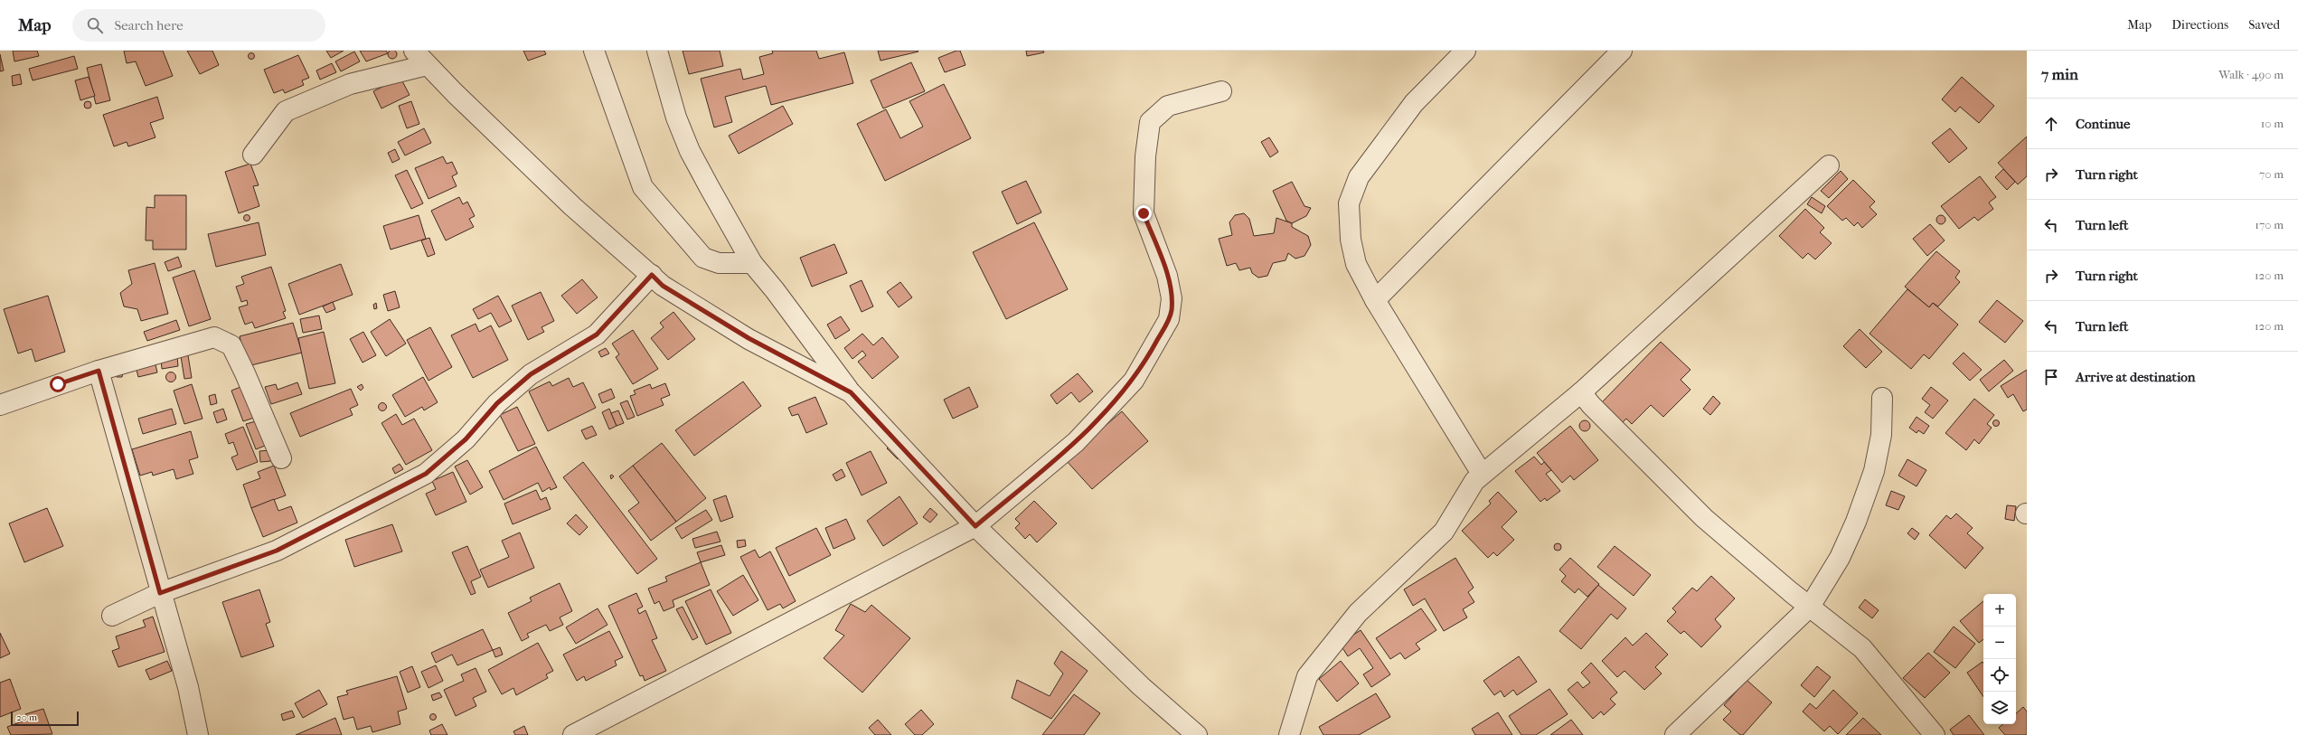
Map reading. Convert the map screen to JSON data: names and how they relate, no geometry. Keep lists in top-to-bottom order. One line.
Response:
{"scale_bar":"20 m","page":{"header":"Map","search":"Search here","nav":["Map","Directions","Saved"],"heading":["7 min","Walk · 490 m"],"list":[["Continue","10 m"],["Turn right","70 m"],["Turn left","170 m"],["Turn right","120 m"],["Turn left","120 m"],"Arrive at destination"],"map_buttons":["+","−"],"scale":"20 m"}}
